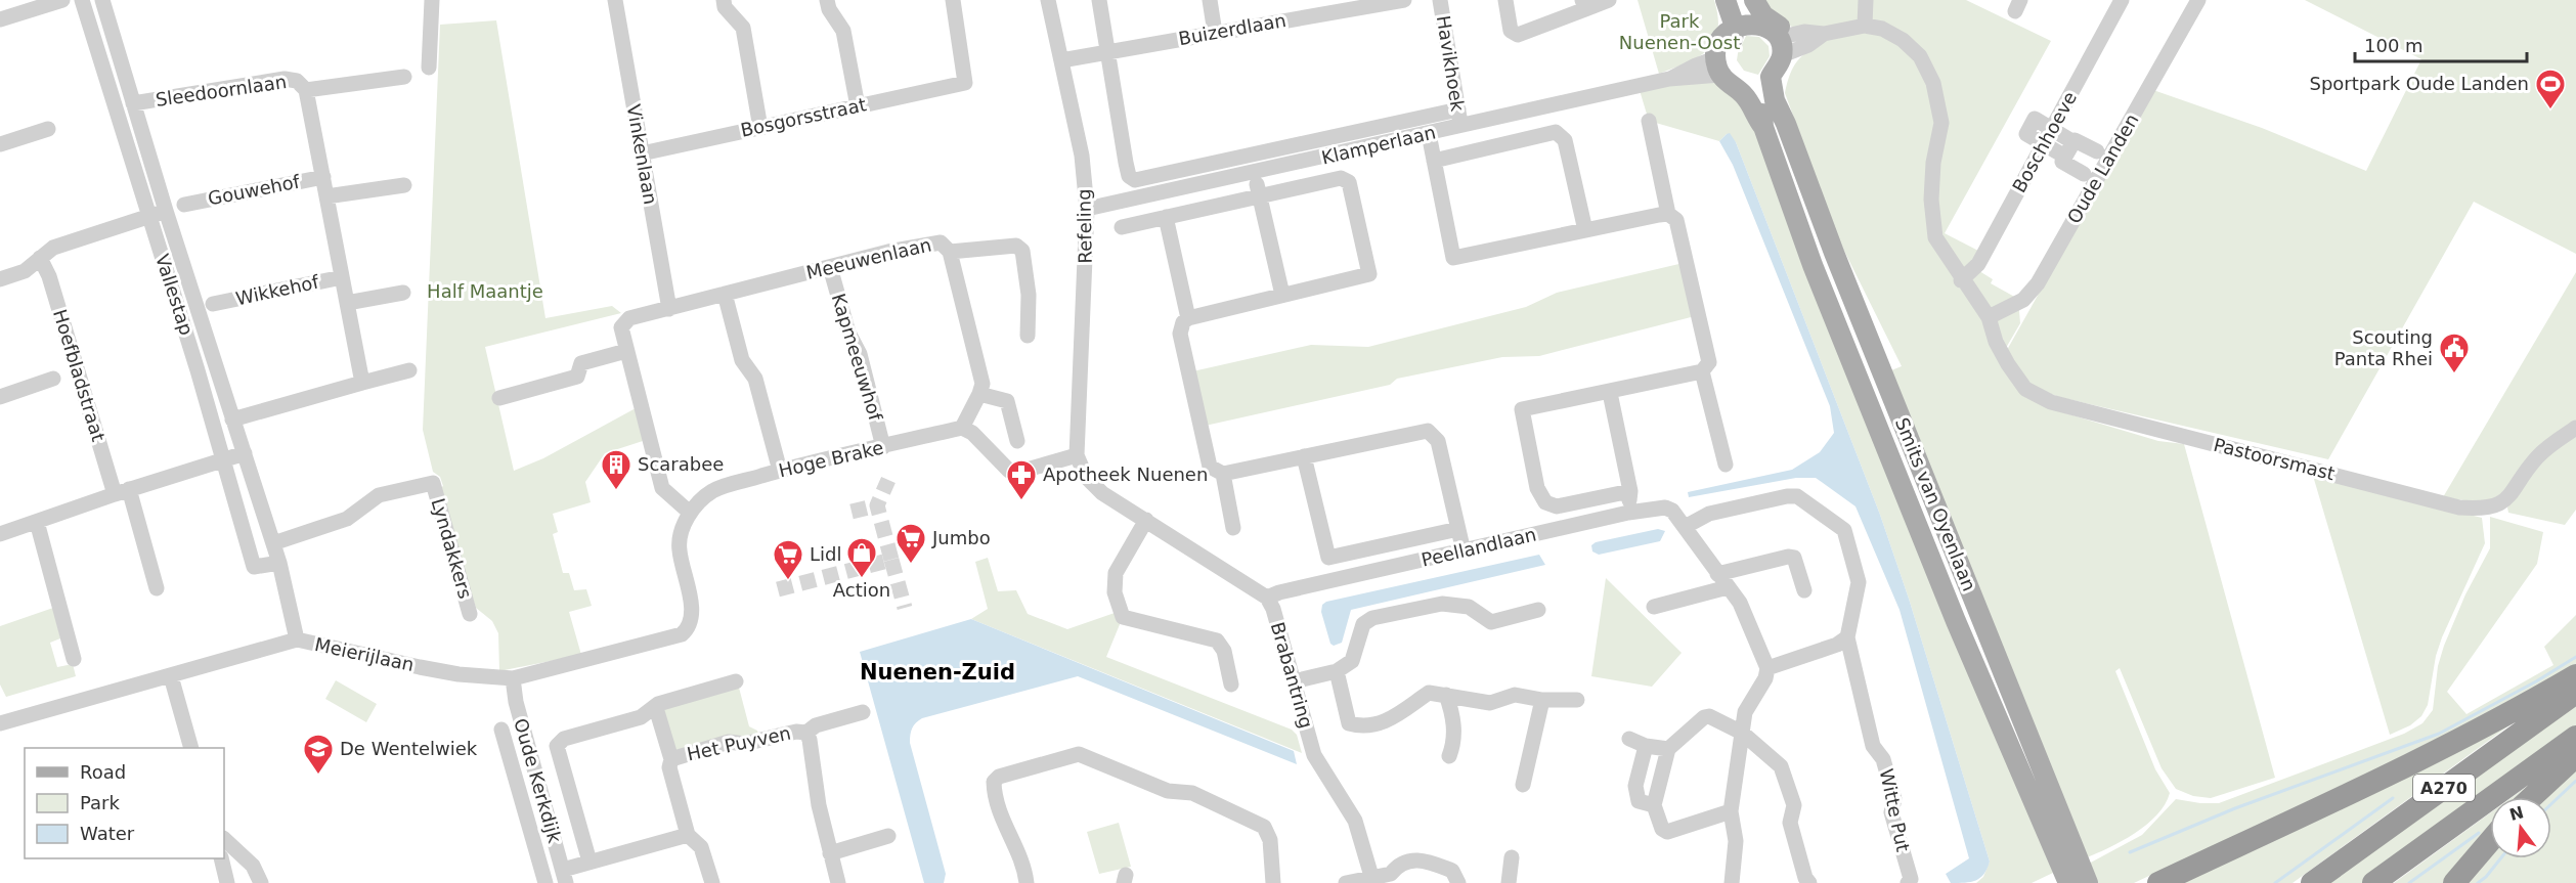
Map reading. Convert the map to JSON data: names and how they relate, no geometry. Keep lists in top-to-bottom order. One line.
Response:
{"streets":{"highway":["A270"],"main road":["Smits van Oyenlaan"],"street":["Buizerdlaan","Havikhoek","Sleedoornlaan","Bosgorsstraat","Boschhoeve","Klamperlaan","Vinkenlaan","Oude Landen","Gouwehof","Refeling","Meeuwenlaan","Wikkehof","Vallestap","Kapmeeuwhof","Hoefbladstraat","Hoge Brake","Pastoorsmast","Peellandlaan","Lyndakkers","Meierijlaan","Brabantring","Het Puyven","Oude Kerkdijk","Witte Put"]},"crossings":[["Buizerdlaan","Klamperlaan"],["Buizerdlaan","Refeling"],["Havikhoek","Klamperlaan"],["Sleedoornlaan","Gouwehof"],["Sleedoornlaan","Wikkehof"],["Sleedoornlaan","Vallestap"],["Bosgorsstraat","Vinkenlaan"],["Boschhoeve","Pastoorsmast"],["Klamperlaan","Refeling"],["Vinkenlaan","Meeuwenlaan"],["Oude Landen","Pastoorsmast"],["Refeling","Brabantring"],["Meeuwenlaan","Kapmeeuwhof"],["Vallestap","Lyndakkers"],["Vallestap","Meierijlaan"],["Kapmeeuwhof","Hoge Brake"],["Hoge Brake","Meierijlaan"],["Peellandlaan","Brabantring"],["Peellandlaan","Witte Put"],["Meierijlaan","Oude Kerkdijk"]],"districts":["Nuenen-Zuid"],"parks":["Park Nuenen-Oost","Half Maantje"],"places":{"sports":["Sportpark Oude Landen"],"public building":["Scouting Panta Rhei"],"building":["Scarabee"],"pharmacy":["Apotheek Nuenen"],"supermarket":["Jumbo","Lidl"],"shop":["Action"],"school or university":["De Wentelwiek"]},"legend":["Road","Park","Water"],"scale_bar":"100 m","north":"top"}
